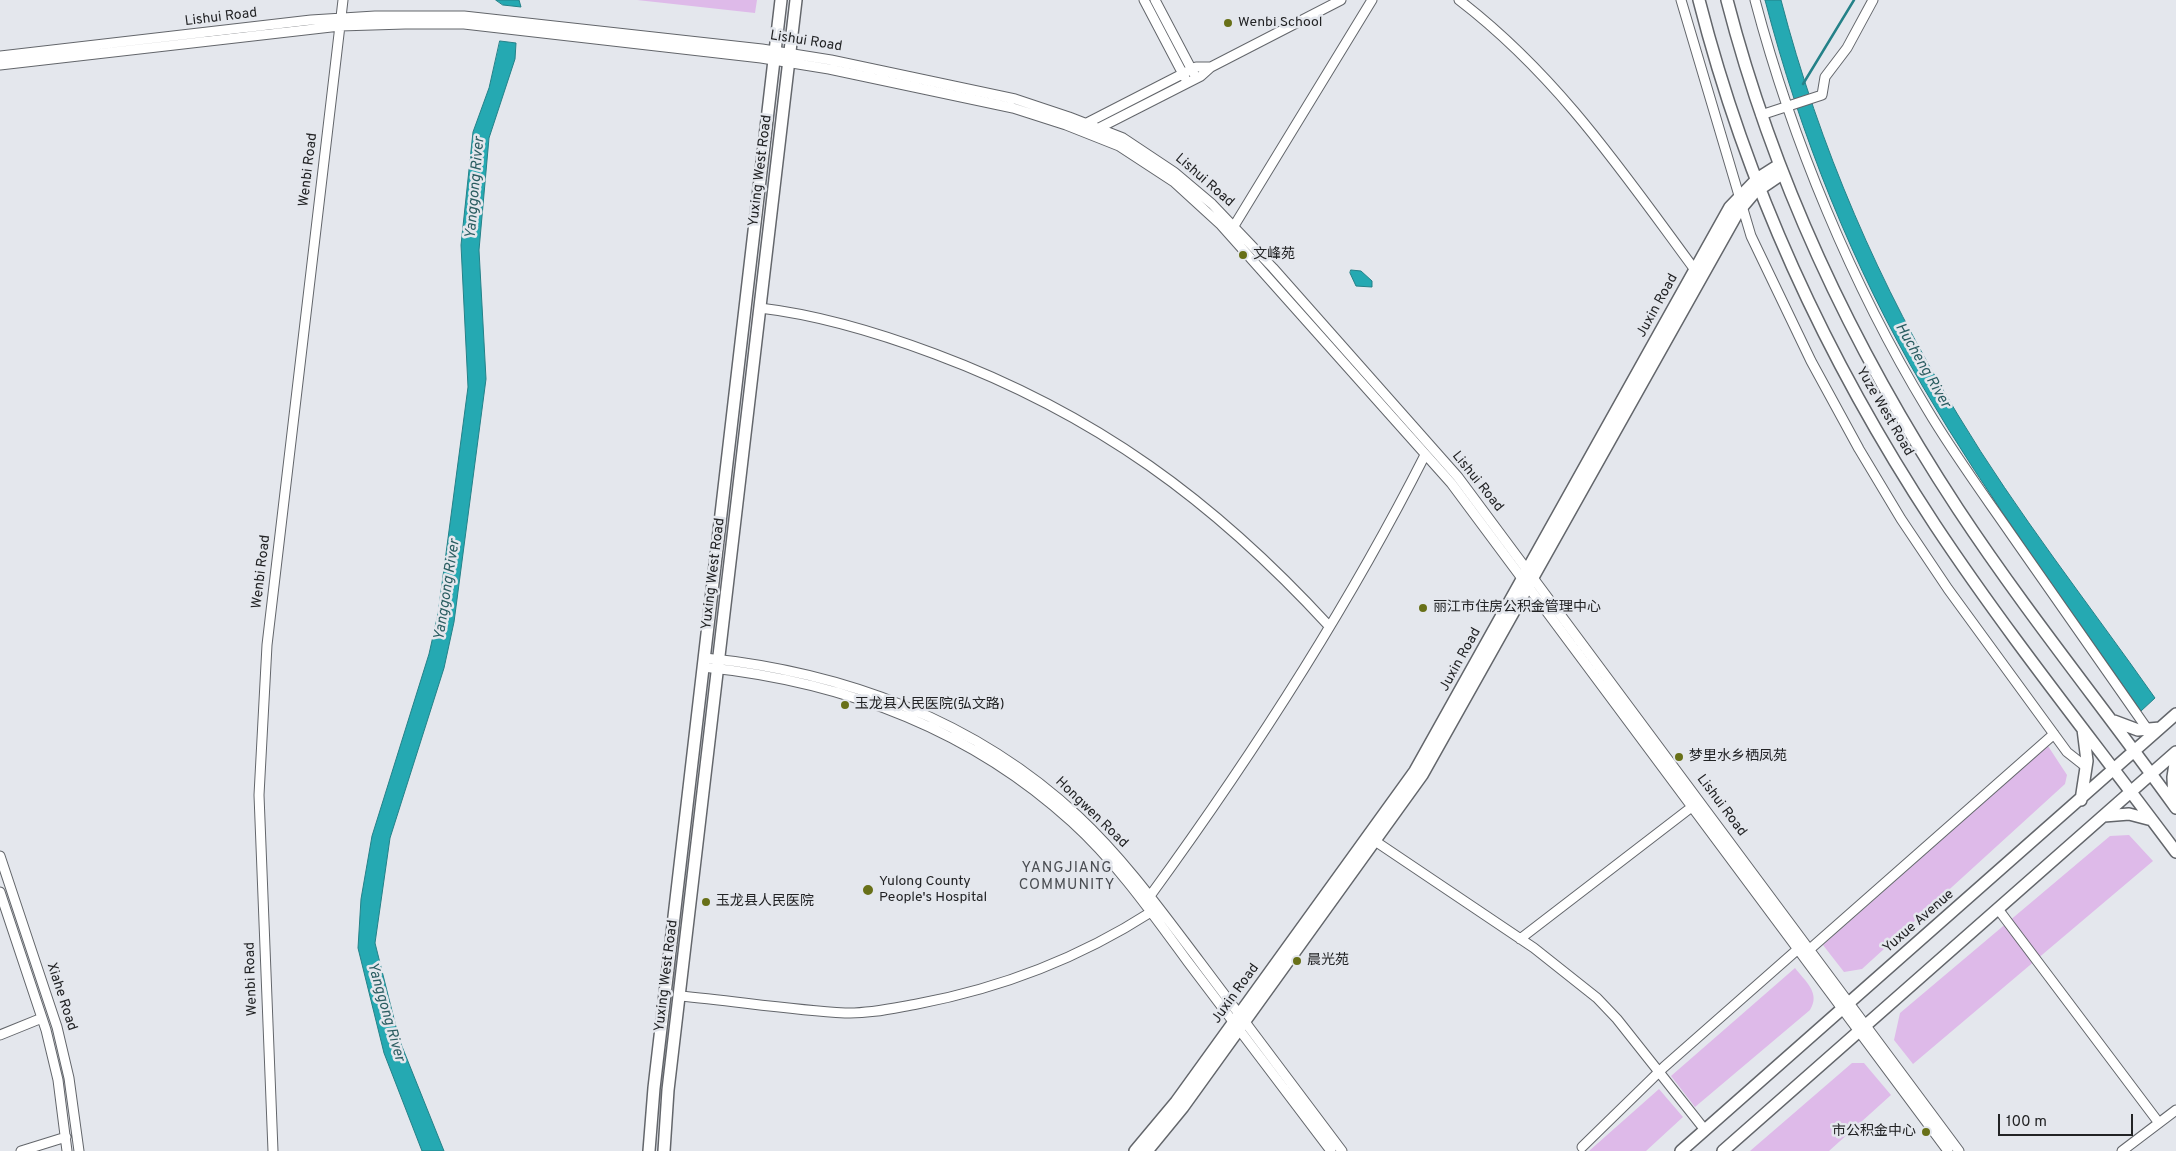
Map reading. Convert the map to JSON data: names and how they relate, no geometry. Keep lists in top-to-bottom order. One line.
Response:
{"streets":{"main road":["Yuxing West Road","Juxin Road","Yuze West Road","Yuxue Avenue"],"street":["Lishui Road","Wenbi Road","Hongwen Road","Xiahe Road"]},"crossings":[["Lishui Road","Wenbi Road"],["Lishui Road","Yuxing West Road"],["Lishui Road","Juxin Road"],["Lishui Road","Yuxue Avenue"],["Yuxing West Road","Hongwen Road"],["Juxin Road","Yuze West Road"],["Juxin Road","Hongwen Road"],["Yuze West Road","Yuxue Avenue"]],"districts":["YANGJIANG COMMUNITY"],"water":["Yanggong River","Hucheng River"],"places":["Wenbi School","文峰苑","丽江市住房公积金管理中心","玉龙县人民医院(弘文路)","梦里水乡栖凤苑","Yulong County People's Hospital","玉龙县人民医院","晨光苑","市公积金中心"],"scale_bar":"100 m"}
